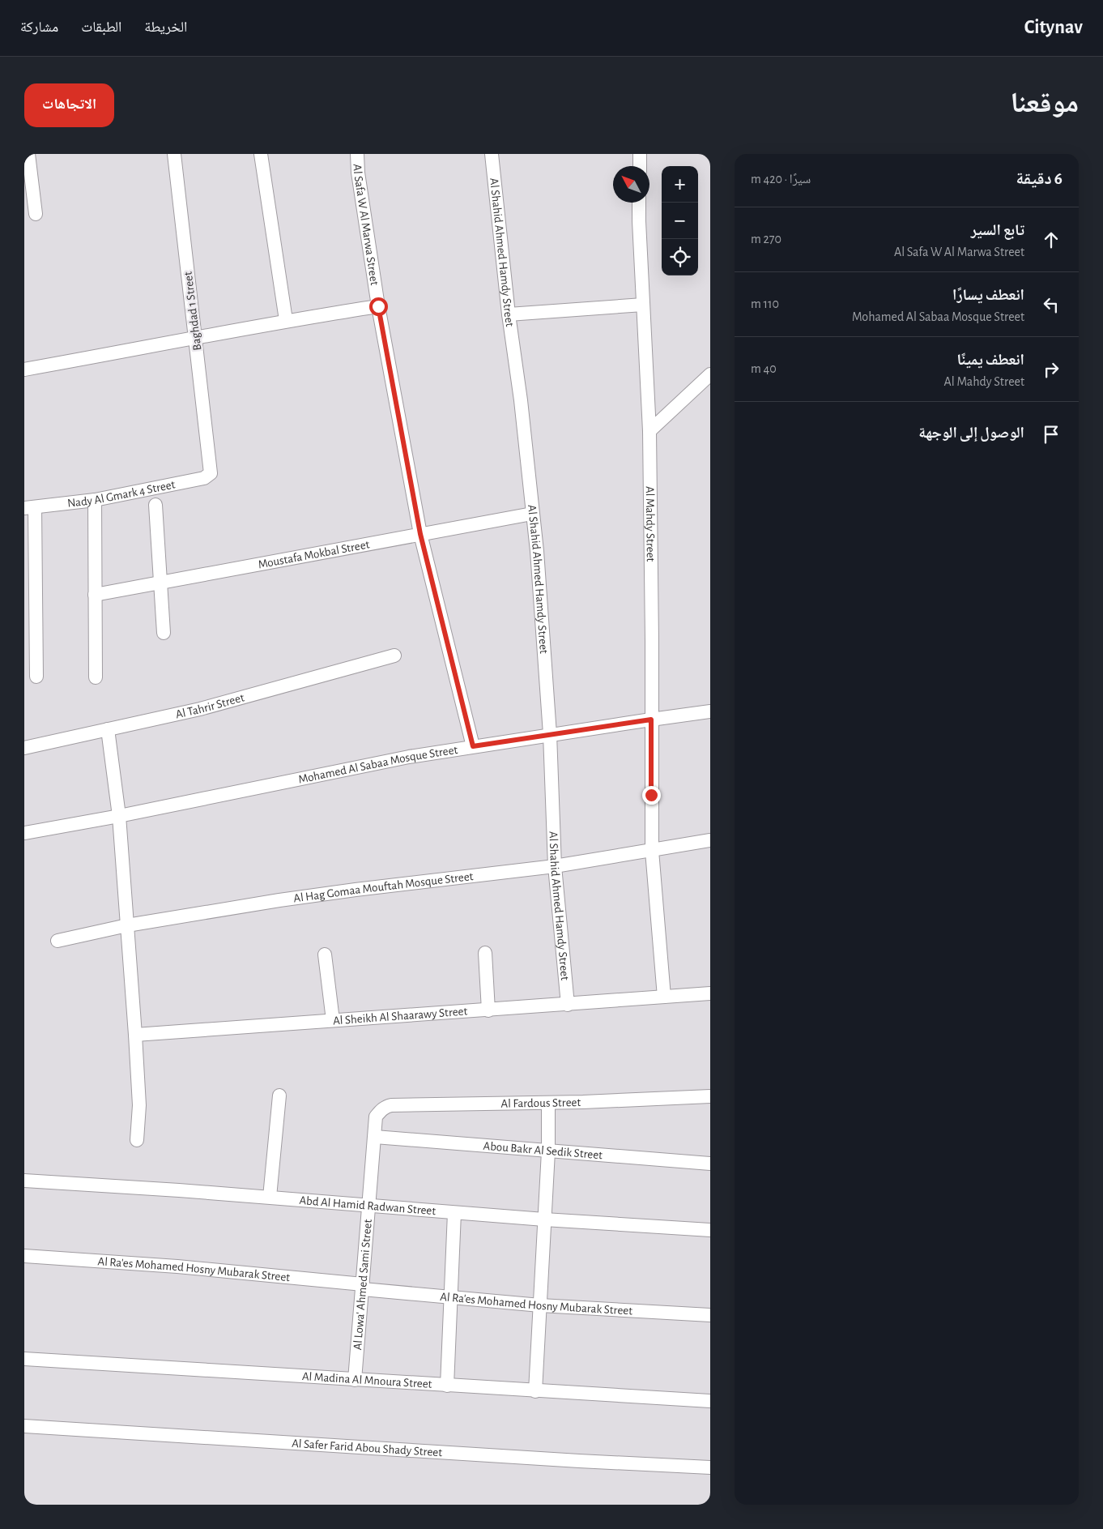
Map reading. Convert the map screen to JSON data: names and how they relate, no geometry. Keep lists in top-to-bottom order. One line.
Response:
{"streets":{"street":["Al Safa W Al Marwa Street","Al Shahid Ahmed Hamdy Street","Baghdad 1 Street","Nady Al Gmark 4 Street","Al Mahdy Street","Moustafa Mokbal Street","Al Tahrir Street","Mohamed Al Sabaa Mosque Street","Al Hag Gomaa Mouftah Mosque Street","Al Sheikh Al Shaarawy Street","Al Fardous Street","Abou Bakr Al Sedik Street","Abd Al Hamid Radwan Street","Al Ra'es Mohamed Hosny Mubarak Street","Al Lowa' Ahmed Sami Street","Al Madina Al Mnoura Street","Al Safer Farid Abou Shady Street"]},"crossings":[["Al Safa W Al Marwa Street","Moustafa Mokbal Street"],["Al Safa W Al Marwa Street","Mohamed Al Sabaa Mosque Street"],["Al Shahid Ahmed Hamdy Street","Moustafa Mokbal Street"],["Al Shahid Ahmed Hamdy Street","Mohamed Al Sabaa Mosque Street"],["Al Shahid Ahmed Hamdy Street","Al Hag Gomaa Mouftah Mosque Street"],["Al Shahid Ahmed Hamdy Street","Al Sheikh Al Shaarawy Street"],["Baghdad 1 Street","Nady Al Gmark 4 Street"],["Al Mahdy Street","Mohamed Al Sabaa Mosque Street"],["Al Mahdy Street","Al Hag Gomaa Mouftah Mosque Street"],["Al Fardous Street","Al Lowa' Ahmed Sami Street"],["Abou Bakr Al Sedik Street","Al Lowa' Ahmed Sami Street"],["Abd Al Hamid Radwan Street","Al Lowa' Ahmed Sami Street"],["Al Ra'es Mohamed Hosny Mubarak Street","Al Lowa' Ahmed Sami Street"],["Al Lowa' Ahmed Sami Street","Al Madina Al Mnoura Street"]],"north":"top left","page":{"header":"Citynav","nav":["الخريطة","الطبقات","مشاركة"],"title":"موقعنا","buttons":"الاتجاهات","heading":["6 دقيقة","سيرًا · 420 m"],"map_buttons":["+","−"],"list":[["تابع السير","Al Safa W Al Marwa Street","270 m"],["انعطف يسارًا","Mohamed Al Sabaa Mosque Street","110 m"],["انعطف يمينًا","Al Mahdy Street","40 m"],"الوصول إلى الوجهة"]}}
